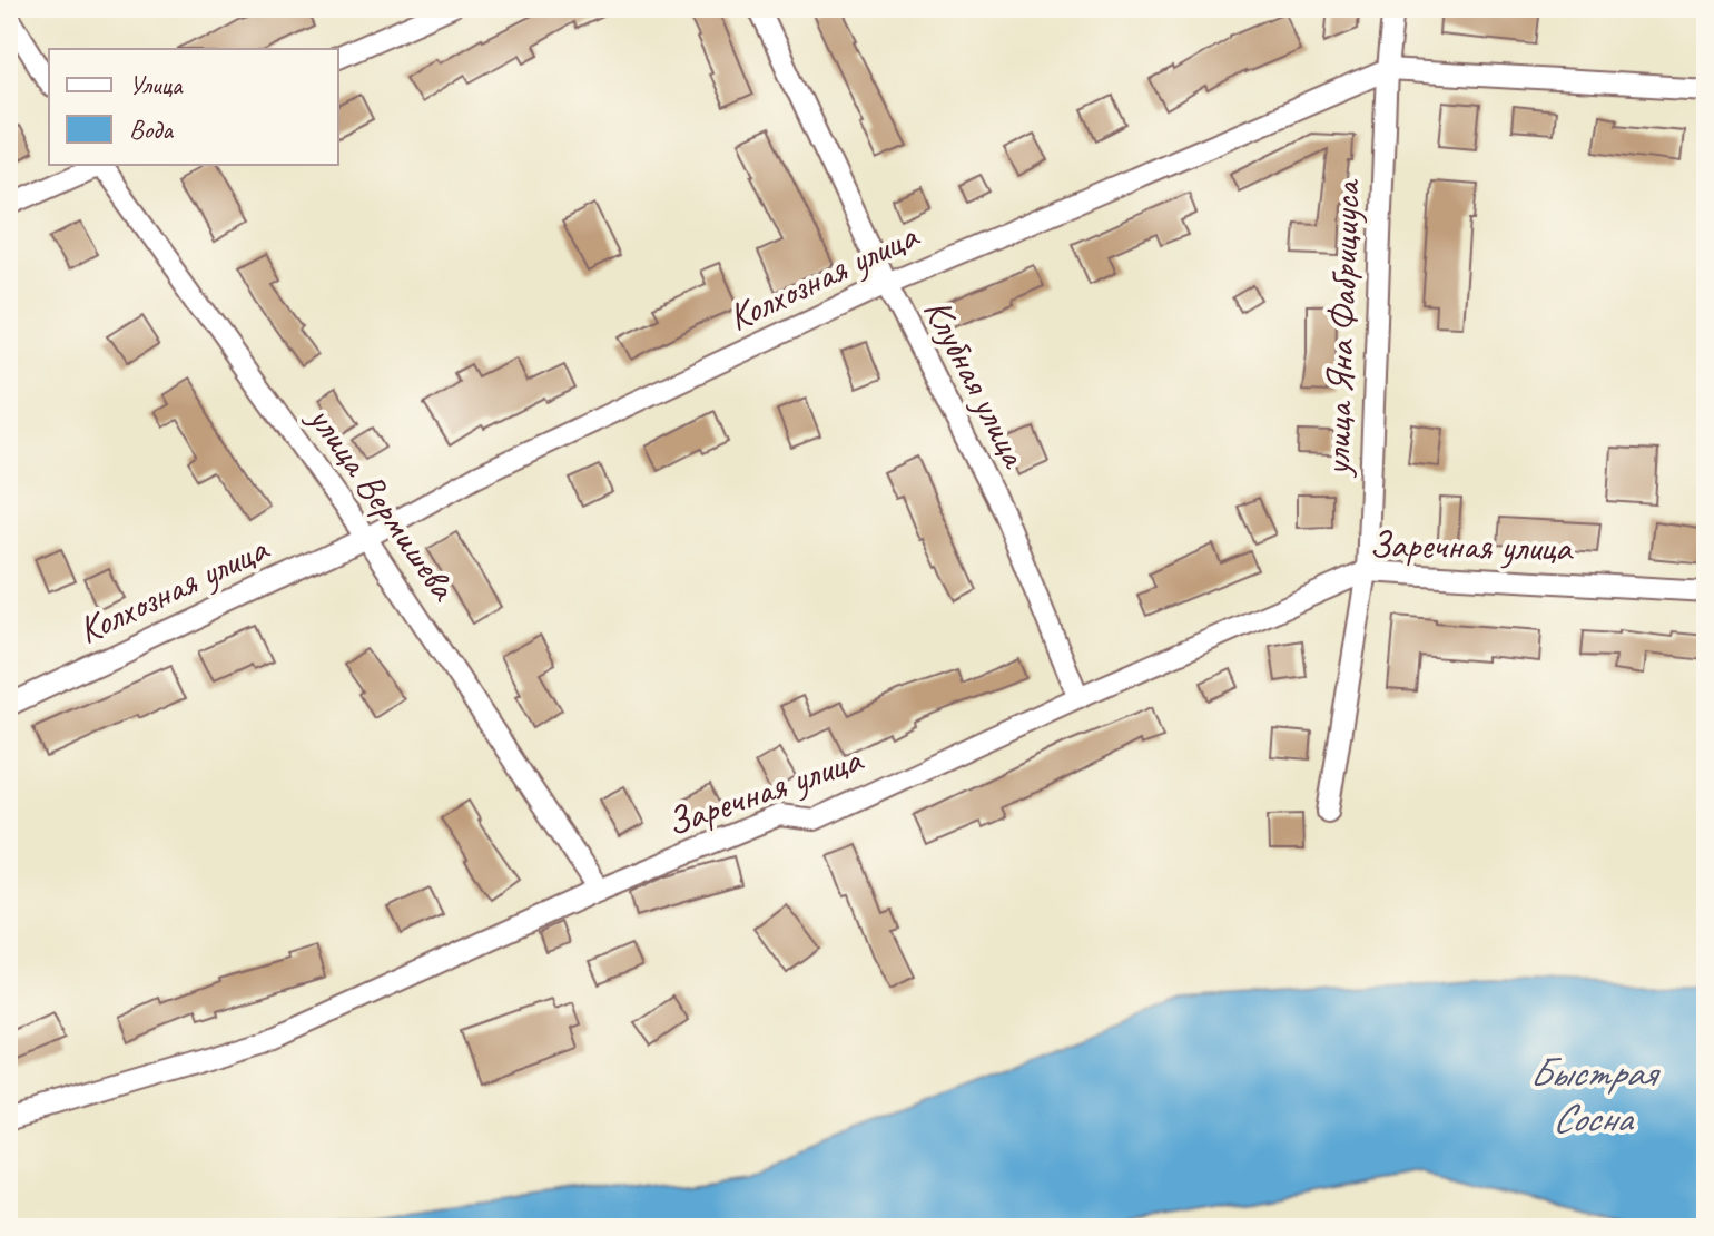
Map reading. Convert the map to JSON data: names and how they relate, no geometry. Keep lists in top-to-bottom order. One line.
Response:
{"streets":{"street":["Колхозная улица","улица Яна Фабрициуса","Клубная улица","улица Вермишева","Заречная улица"]},"crossings":[["Колхозная улица","улица Яна Фабрициуса"],["Колхозная улица","Клубная улица"],["Колхозная улица","улица Вермишева"],["улица Яна Фабрициуса","Заречная улица"],["Клубная улица","Заречная улица"],["улица Вермишева","Заречная улица"]],"water":["Быстрая Сосна"],"legend":["Улица","Вода"]}
